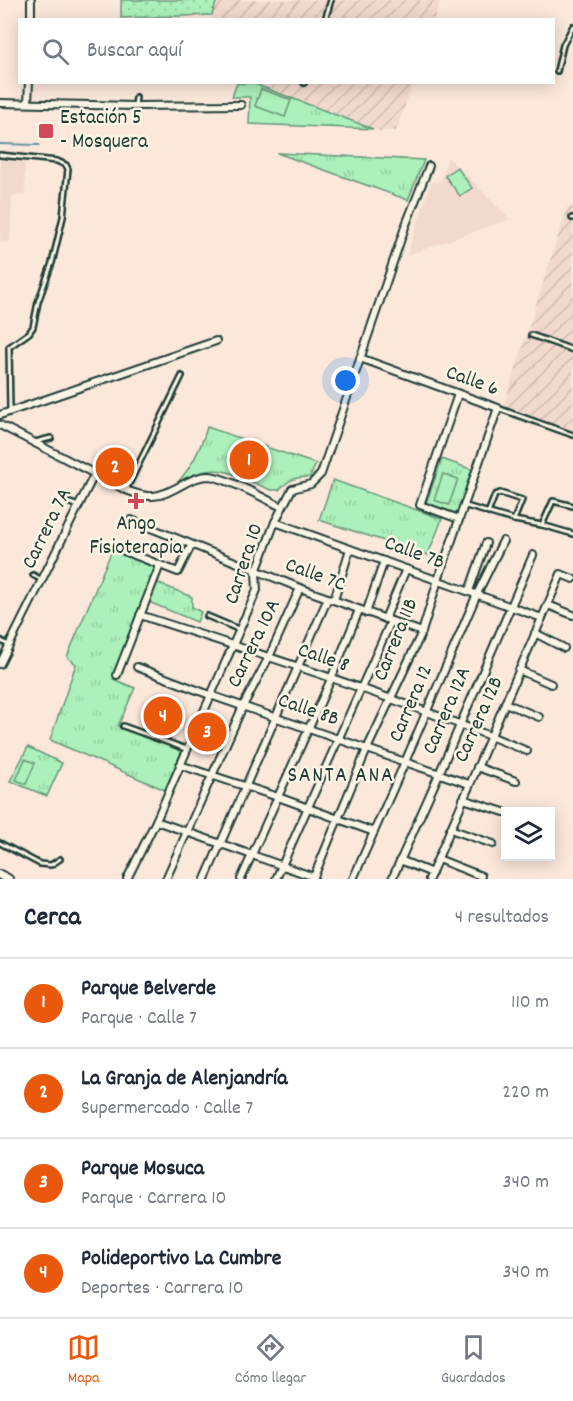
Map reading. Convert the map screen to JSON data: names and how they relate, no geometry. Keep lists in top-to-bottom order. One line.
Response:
{"streets":{"street":["Calle 6","Carrera 7A","Calle 7B","Carrera 10","Calle 7C","Carrera 11B","Carrera 10A","Calle 8","Carrera 12","Calle 8B","Carrera 12A","Carrera 12B"]},"crossings":[["Calle 6","Carrera 10"],["Calle 6","Carrera 11B"],["Calle 7B","Carrera 10"],["Calle 7B","Carrera 11B"],["Calle 7B","Carrera 12"],["Calle 7B","Carrera 12A"],["Calle 7B","Carrera 12B"],["Carrera 10","Calle 7C"],["Carrera 10","Calle 8"],["Carrera 10","Calle 8B"],["Calle 7C","Carrera 11B"],["Calle 7C","Carrera 10A"],["Carrera 11B","Calle 8"],["Carrera 11B","Calle 8B"],["Carrera 10A","Calle 8"],["Carrera 10A","Calle 8B"],["Calle 8","Carrera 12"],["Calle 8","Carrera 12A"],["Calle 8","Carrera 12B"],["Carrera 12","Calle 8B"],["Calle 8B","Carrera 12A"],["Calle 8B","Carrera 12B"]],"districts":["SANTA ANA"],"places":{"transit":["Estación 5 - Mosquera"],"health":["Ango Fisioterapia"]},"page":{"search":"Buscar aquí","pins":["1","2","4","3"],"heading":["Cerca","4 resultados"],"list":[{"mark":"1","name":"Parque Belverde","note":"Parque · Calle 7","value":"110 m"},{"mark":"2","name":"La Granja de Alenjandría","note":"Supermercado · Calle 7","value":"220 m"},{"mark":"3","name":"Parque Mosuca","note":"Parque · Carrera 10","value":"340 m"},{"mark":"4","name":"Polideportivo La Cumbre","note":"Deportes · Carrera 10","value":"340 m"}],"nav":["Mapa","Cómo llegar","Guardados"]}}
